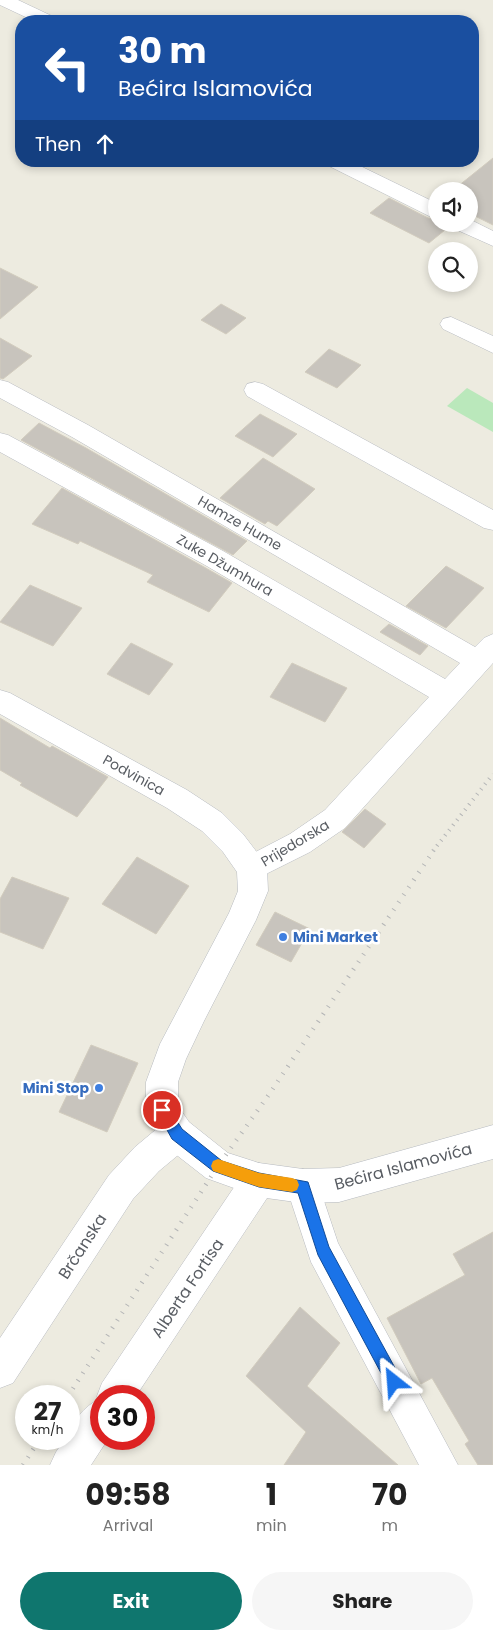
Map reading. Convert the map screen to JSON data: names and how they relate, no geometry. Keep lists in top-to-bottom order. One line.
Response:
{"streets":{"street":["Hamze Hume","Zuke Džumhura","Podvinica","Prijedorska","Bećira Islamovića","Brčanska","Alberta Fortisa"]},"crossings":[["Hamze Hume","Prijedorska"],["Zuke Džumhura","Prijedorska"],["Podvinica","Prijedorska"],["Prijedorska","Bećira Islamovića"],["Prijedorska","Brčanska"],["Bećira Islamovića","Brčanska"],["Bećira Islamovića","Alberta Fortisa"]],"places":["Mini Market","Mini Stop"],"page":{"turn":["30 m","Bećira Islamovića"],"then":"Then","speed":"27 km/h","limit":"30","eta":["09:58","Arrival","1","min","70","m"],"buttons":["Exit","Share"]}}
